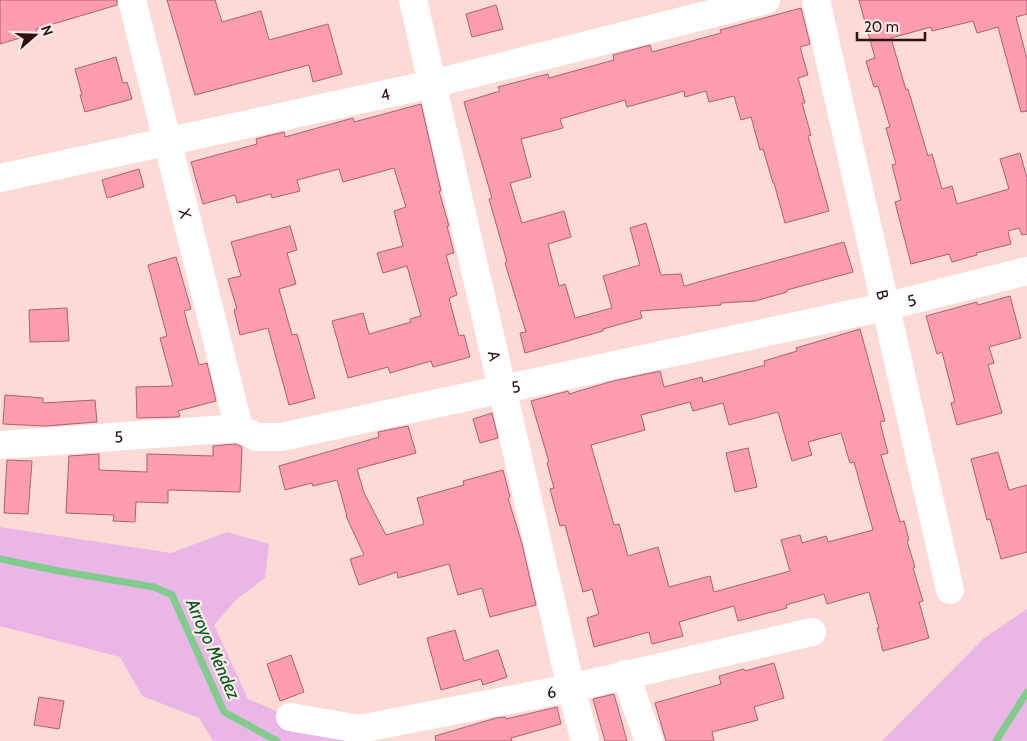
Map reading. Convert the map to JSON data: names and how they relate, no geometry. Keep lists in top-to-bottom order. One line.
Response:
{"streets":{"street":["4","X","B","5","A","6"]},"crossings":[["4","X"],["4","A"],["X","5"],["B","5"],["5","A"],["A","6"]],"water":["Arroyo Méndez"],"scale_bar":"20 m","north":"right"}
